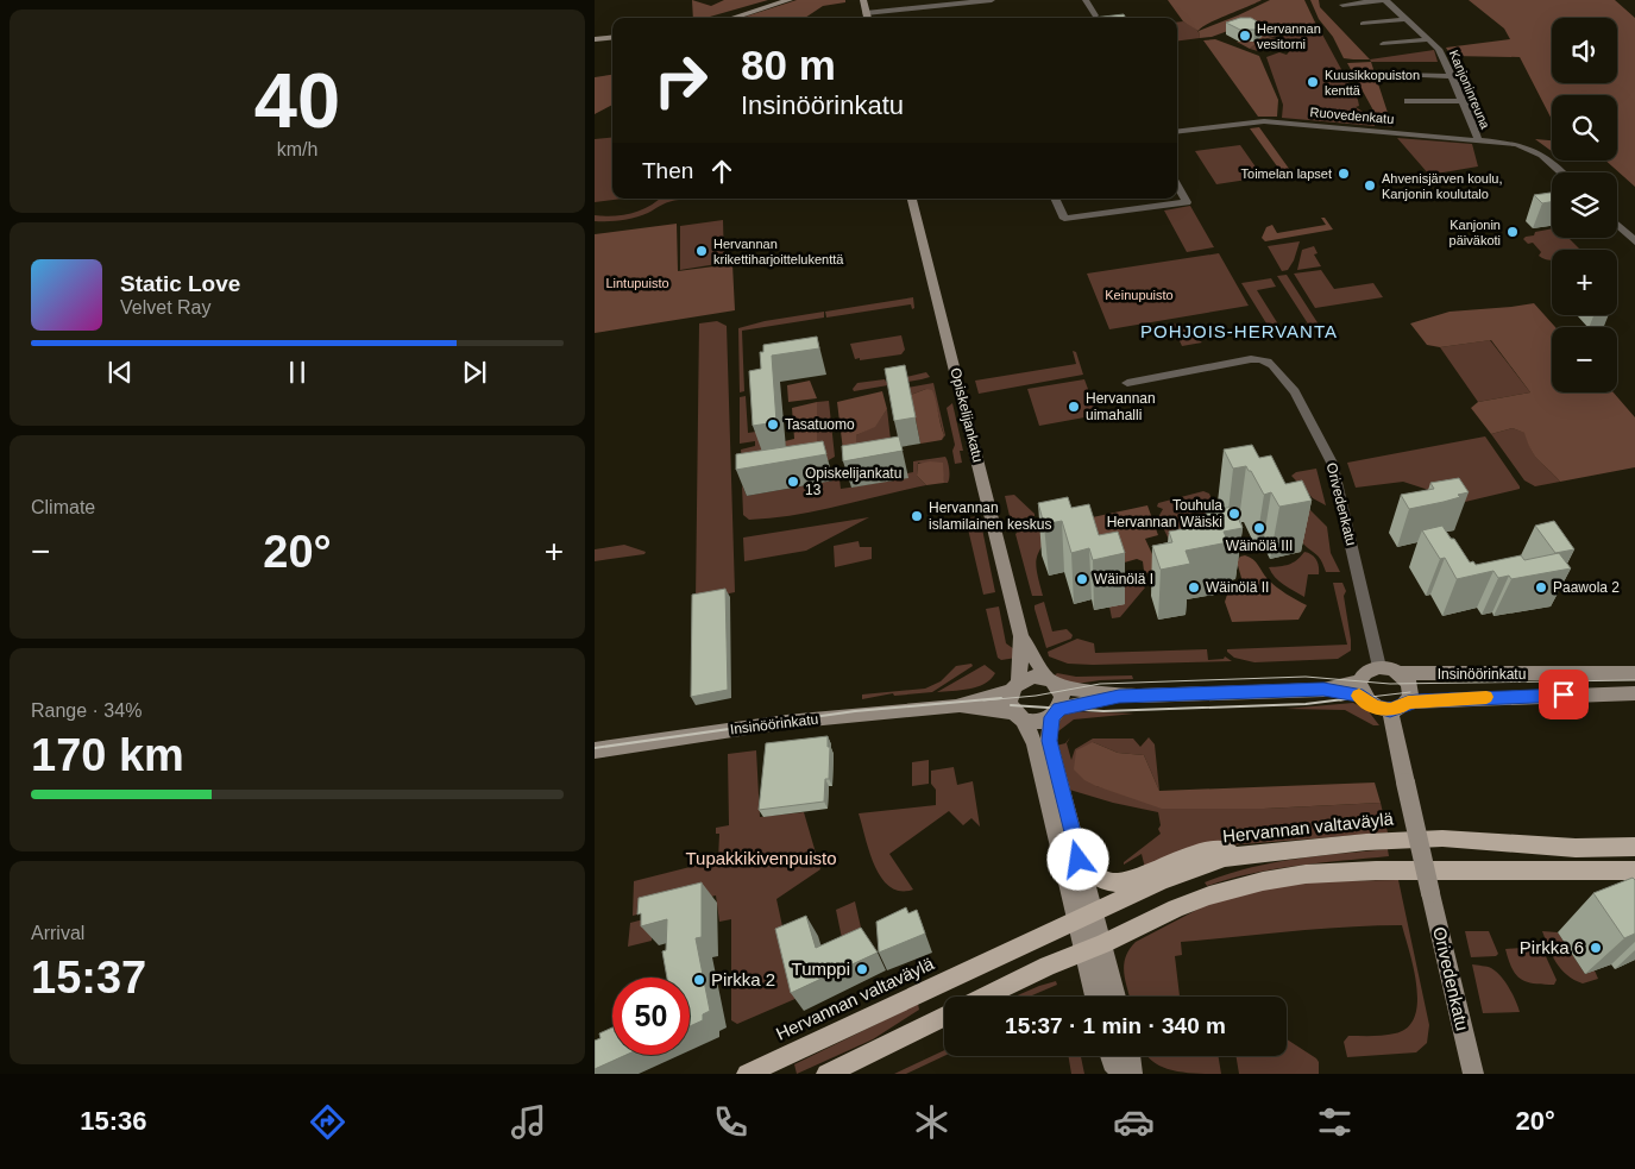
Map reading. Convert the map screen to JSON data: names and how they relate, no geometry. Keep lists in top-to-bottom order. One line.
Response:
{"streets":{"main road":["Opiskelijankatu","Orivedenkatu","Insinöörinkatu","Hervannan valtaväylä"],"street":["Kanjoninreuna","Ruovedenkatu"]},"crossings":[["Kanjoninreuna","Ruovedenkatu"],["Opiskelijankatu","Insinöörinkatu"],["Orivedenkatu","Insinöörinkatu"]],"districts":["POHJOIS-HERVANTA"],"parks":["Lintupuisto","Keinupuisto","Tupakkikivenpuisto"],"places":["Hervannan vesitorni","Kuusikkopuiston kenttä","Toimelan lapset","Ahvenisjärven koulu, Kanjonin koulutalo","Kanjonin päiväkoti","Hervannan krikettiharjoittelukenttä","Hervannan uimahalli","Tasatuomo","Opiskelijankatu 13","Touhula Hervannan Wäiski","Hervannan islamilainen keskus","Wäinölä III","Wäinölä I","Wäinölä II","Paawola 2","Pirkka 6","Tumppi","Pirkka 2"],"page":{"tile":[["40","km/h"],"Climate",["Range · 34%","170 km"],["Arrival","15:37"]],"map_buttons":["+","−"],"turn":["80 m","Insinöörinkatu"],"then":"Then","song":["Static Love","Velvet Ray"],"heat":["−","20°","+"],"limit":"50","trip":"15:37 · 1 min · 340 m","tabs":["15:36","20°"]}}
